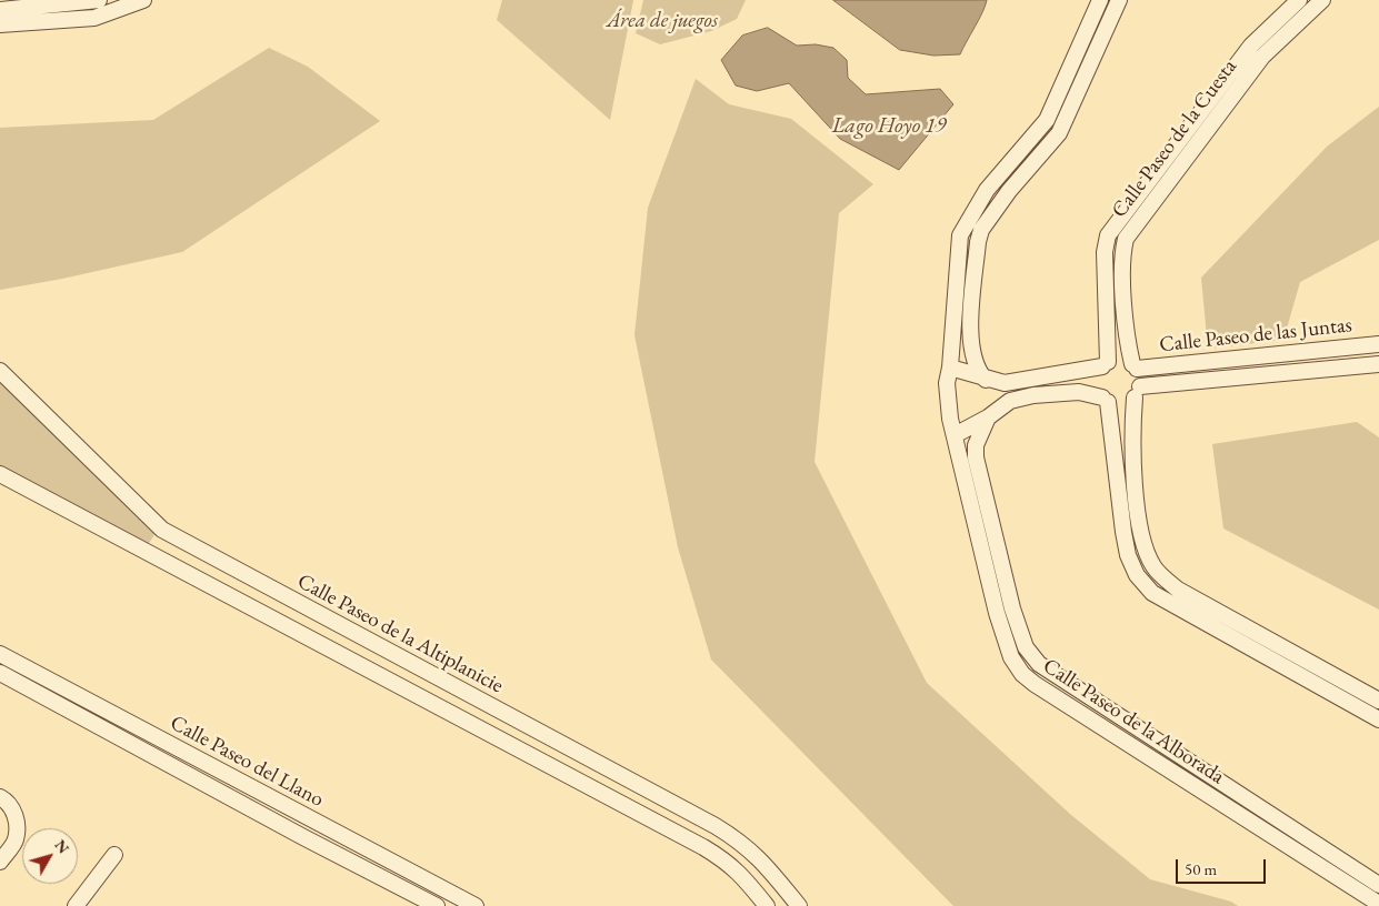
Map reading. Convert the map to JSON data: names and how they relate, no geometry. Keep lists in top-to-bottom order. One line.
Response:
{"streets":{"street":["Calle Paseo de la Cuesta","Calle Paseo de las Juntas","Calle Paseo de la Altiplanicie","Calle Paseo de la Alborada","Calle Paseo del Llano"]},"crossings":[["Calle Paseo de la Cuesta","Calle Paseo de las Juntas"]],"water":["Lago Hoyo 19"],"parks":["Área de juegos"],"scale_bar":"50 m","north":"top right"}
